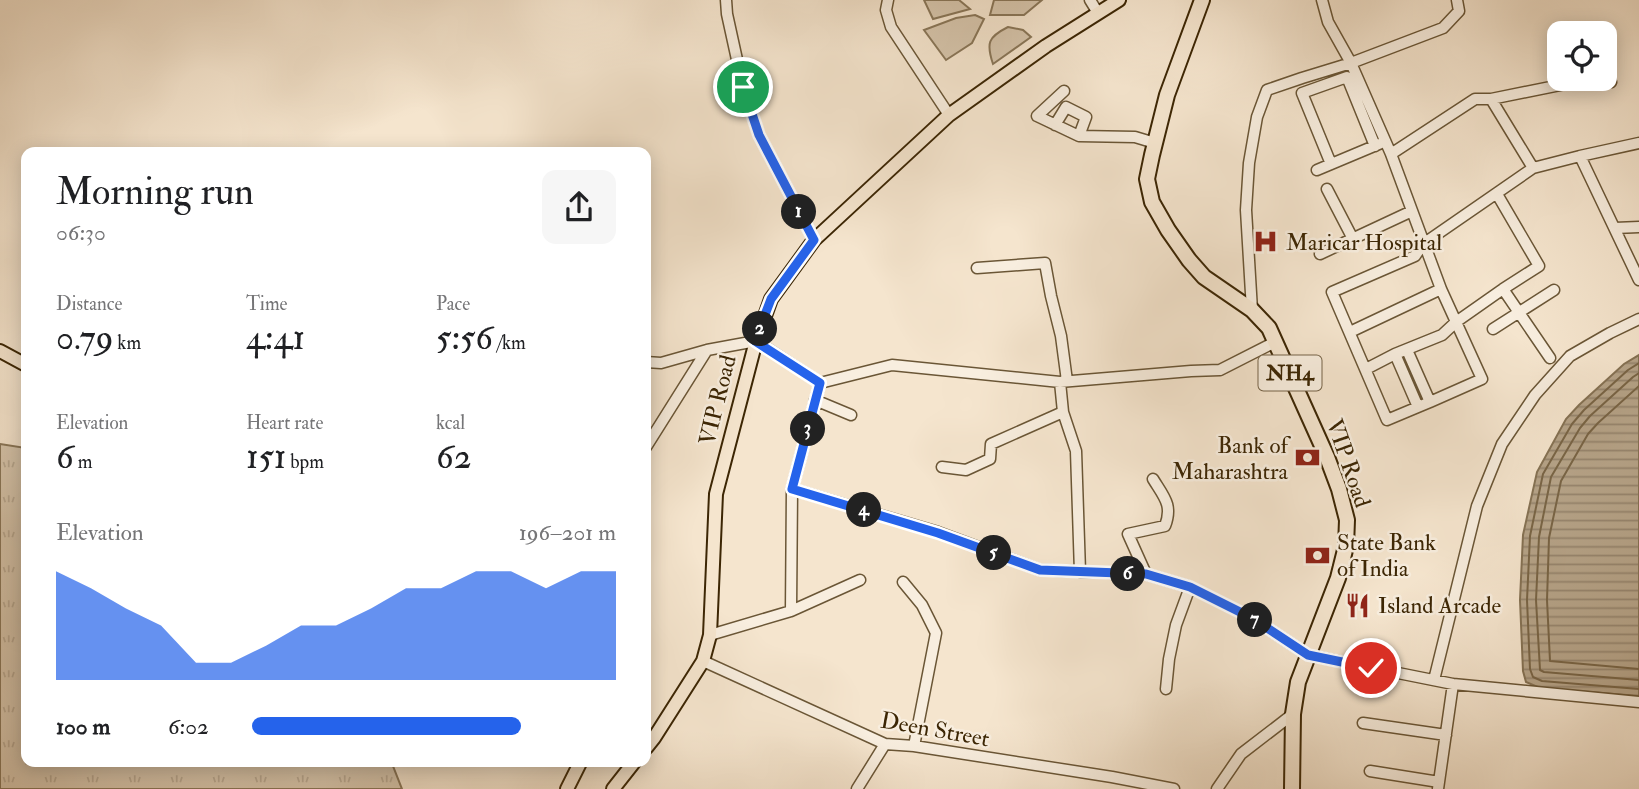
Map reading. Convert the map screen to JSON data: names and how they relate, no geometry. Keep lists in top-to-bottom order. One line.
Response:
{"streets":{"highway":["NH4","VIP Road"],"street":["Deen Street"]},"crossings":[["VIP Road","Deen Street"]],"places":{"hospital":["Maricar Hospital"],"bank":["Bank of Maharashtra","State Bank of India"],"restaurant":["Island Arcade"]},"page":{"heading":["Morning run","06:30"],"pins":["1","2","3","4","5","6","7"],"stats":[["Distance","0.79 km"],["Time","4:41"],["Pace","5:56 /km"],["Elevation","6 m"],["Heart rate","151 bpm"],["kcal","62"]],"chart":["Elevation","196–201 m"],"list":[{"name":"100 m","note":"6:02"}]}}
